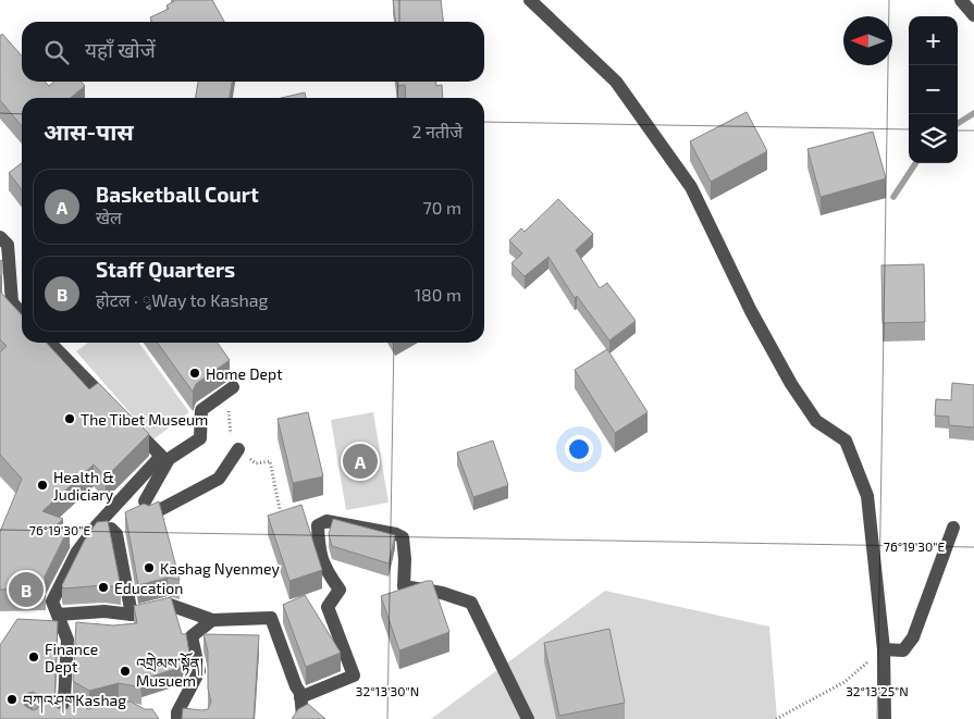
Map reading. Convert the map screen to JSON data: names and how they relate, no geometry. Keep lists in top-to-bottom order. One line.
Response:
{"places":["Home Dept","The Tibet Museum","Health & Judiciary","Kashag Nyenmey","Education","Finance Dept","འགྲེམས་སྟོན། Musuem","བཀའ་ཤགKashag"],"north":"left","page":{"map_buttons":["+","−"],"search":"यहाँ खोजें","heading":["आस-पास","2 नतीजे"],"list":[{"mark":"A","name":"Basketball Court","note":"खेल","value":"70 m"},{"mark":"B","name":"Staff Quarters","note":"होटल · ྭWay to Kashag","value":"180 m"}],"pins":["A","B"]},"coordinates":["76°19'30\"E","32°13'30\"N","32°13'25\"N"]}
